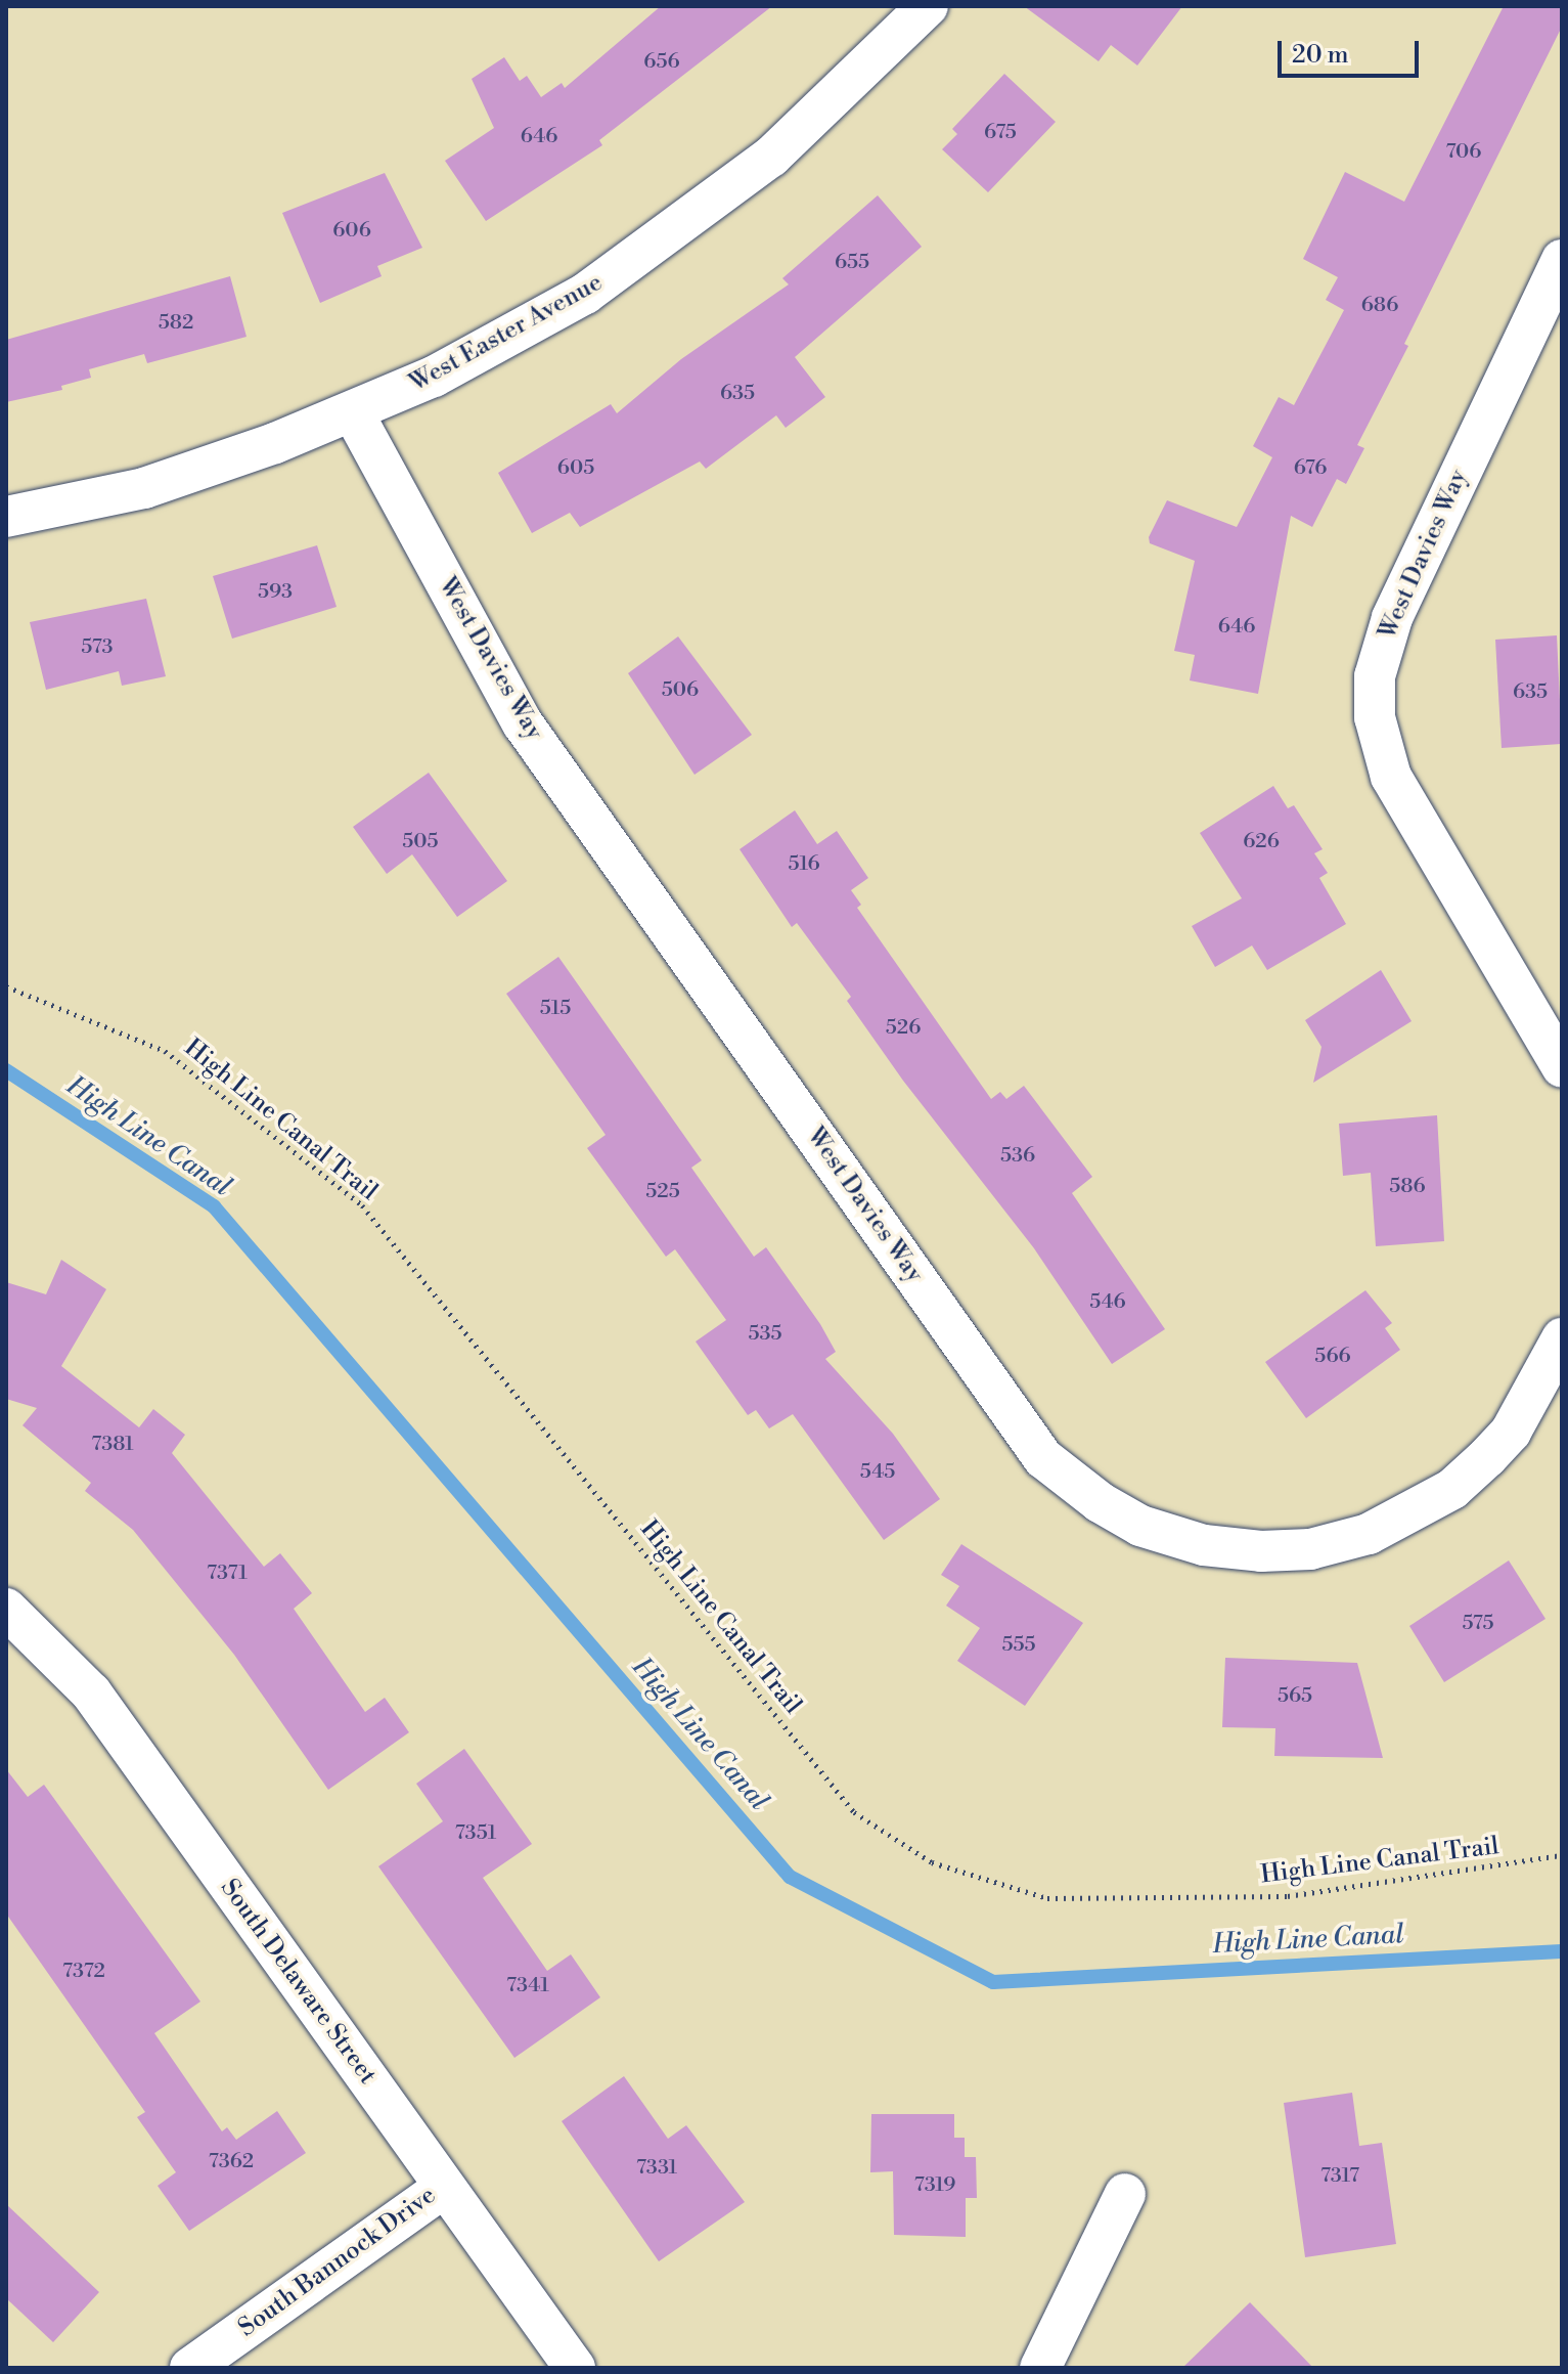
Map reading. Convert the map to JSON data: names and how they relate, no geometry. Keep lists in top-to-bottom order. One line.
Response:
{"streets":{"street":["West Easter Avenue","West Davies Way","South Delaware Street","South Bannock Drive"],"path":["High Line Canal Trail"]},"crossings":[["West Easter Avenue","West Davies Way"],["South Delaware Street","South Bannock Drive"]],"water":["High Line Canal"],"house_numbers":["656","675","646","706","606","655","686","582","635","605","676","593","646","573","506","635","505","626","516","515","526","536","586","525","546","535","566","7381","545","7371","575","555","565","7351","7372","7341","7362","7331","7317","7319"],"scale_bar":"20 m"}
